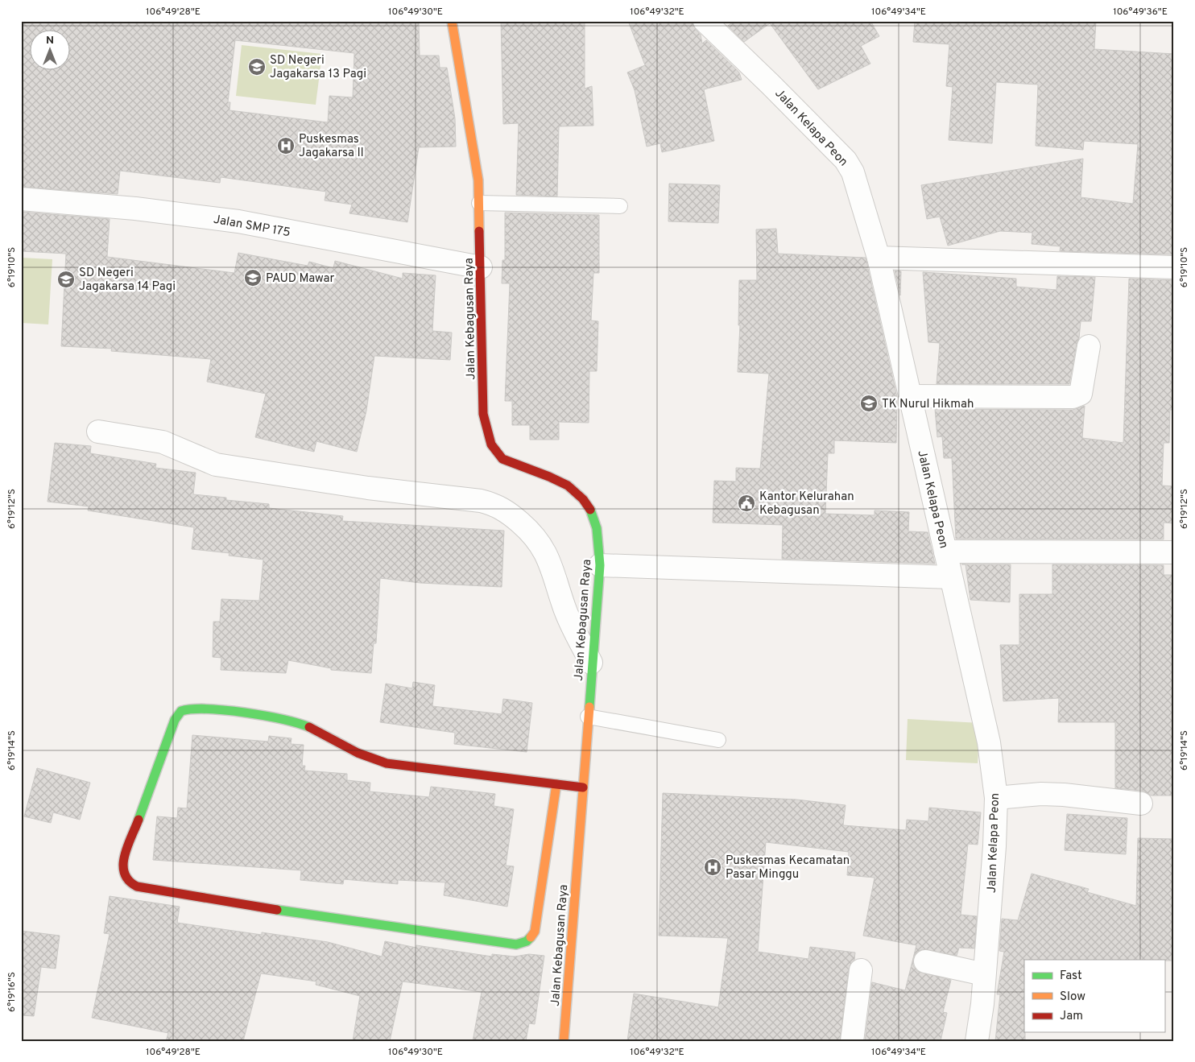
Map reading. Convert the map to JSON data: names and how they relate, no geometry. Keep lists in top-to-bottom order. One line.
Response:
{"streets":{"street":["Jalan Kelapa Peon","Jalan SMP 175","Jalan Kebagusan Raya"]},"crossings":[["Jalan SMP 175","Jalan Kebagusan Raya"]],"places":{"school or university":["SD Negeri Jagakarsa 13 Pagi","PAUD Mawar","SD Negeri Jagakarsa 14 Pagi","TK Nurul Hikmah"],"hospital":["Puskesmas Jagakarsa II","Puskesmas Kecamatan Pasar Minggu"],"public building":["Kantor Kelurahan Kebagusan"]},"legend":["Fast","Slow","Jam"],"north":"top","coordinates":["106°49'28\"E","106°49'30\"E","106°49'32\"E","106°49'34\"E","106°49'36\"E","6°19'10\"S","6°19'12\"S","6°19'14\"S","6°19'16\"S"]}
